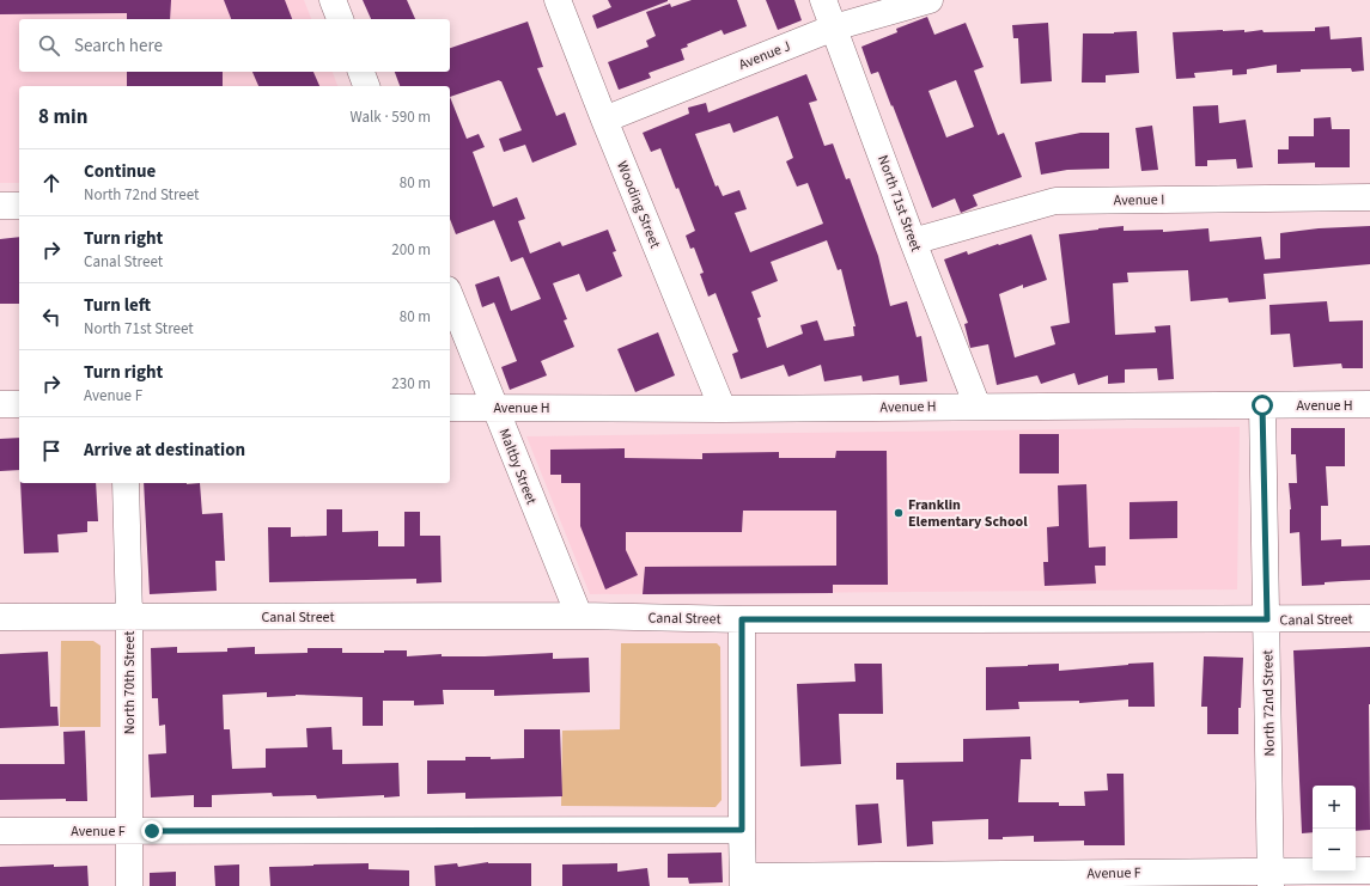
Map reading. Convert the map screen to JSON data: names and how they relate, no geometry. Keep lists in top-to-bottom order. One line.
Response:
{"streets":{"street":["Avenue J","Avenue I","North 71st Street","Wooding Street","Avenue H","Maltby Street","Canal Street","North 70th Street","North 72nd Street","Avenue F"]},"crossings":[["Avenue J","North 71st Street"],["Avenue J","Wooding Street"],["Avenue I","North 71st Street"],["North 71st Street","Avenue H"],["Wooding Street","Avenue H"],["Avenue H","Maltby Street"],["Avenue H","North 72nd Street"],["Maltby Street","Canal Street"],["Canal Street","North 70th Street"],["Canal Street","North 72nd Street"],["North 70th Street","Avenue F"],["North 72nd Street","Avenue F"]],"places":["Franklin Elementary School"],"page":{"search":"Search here","heading":["8 min","Walk · 590 m"],"list":[["Continue","North 72nd Street","80 m"],["Turn right","Canal Street","200 m"],["Turn left","North 71st Street","80 m"],["Turn right","Avenue F","230 m"],"Arrive at destination"],"map_buttons":["+","−"]}}
